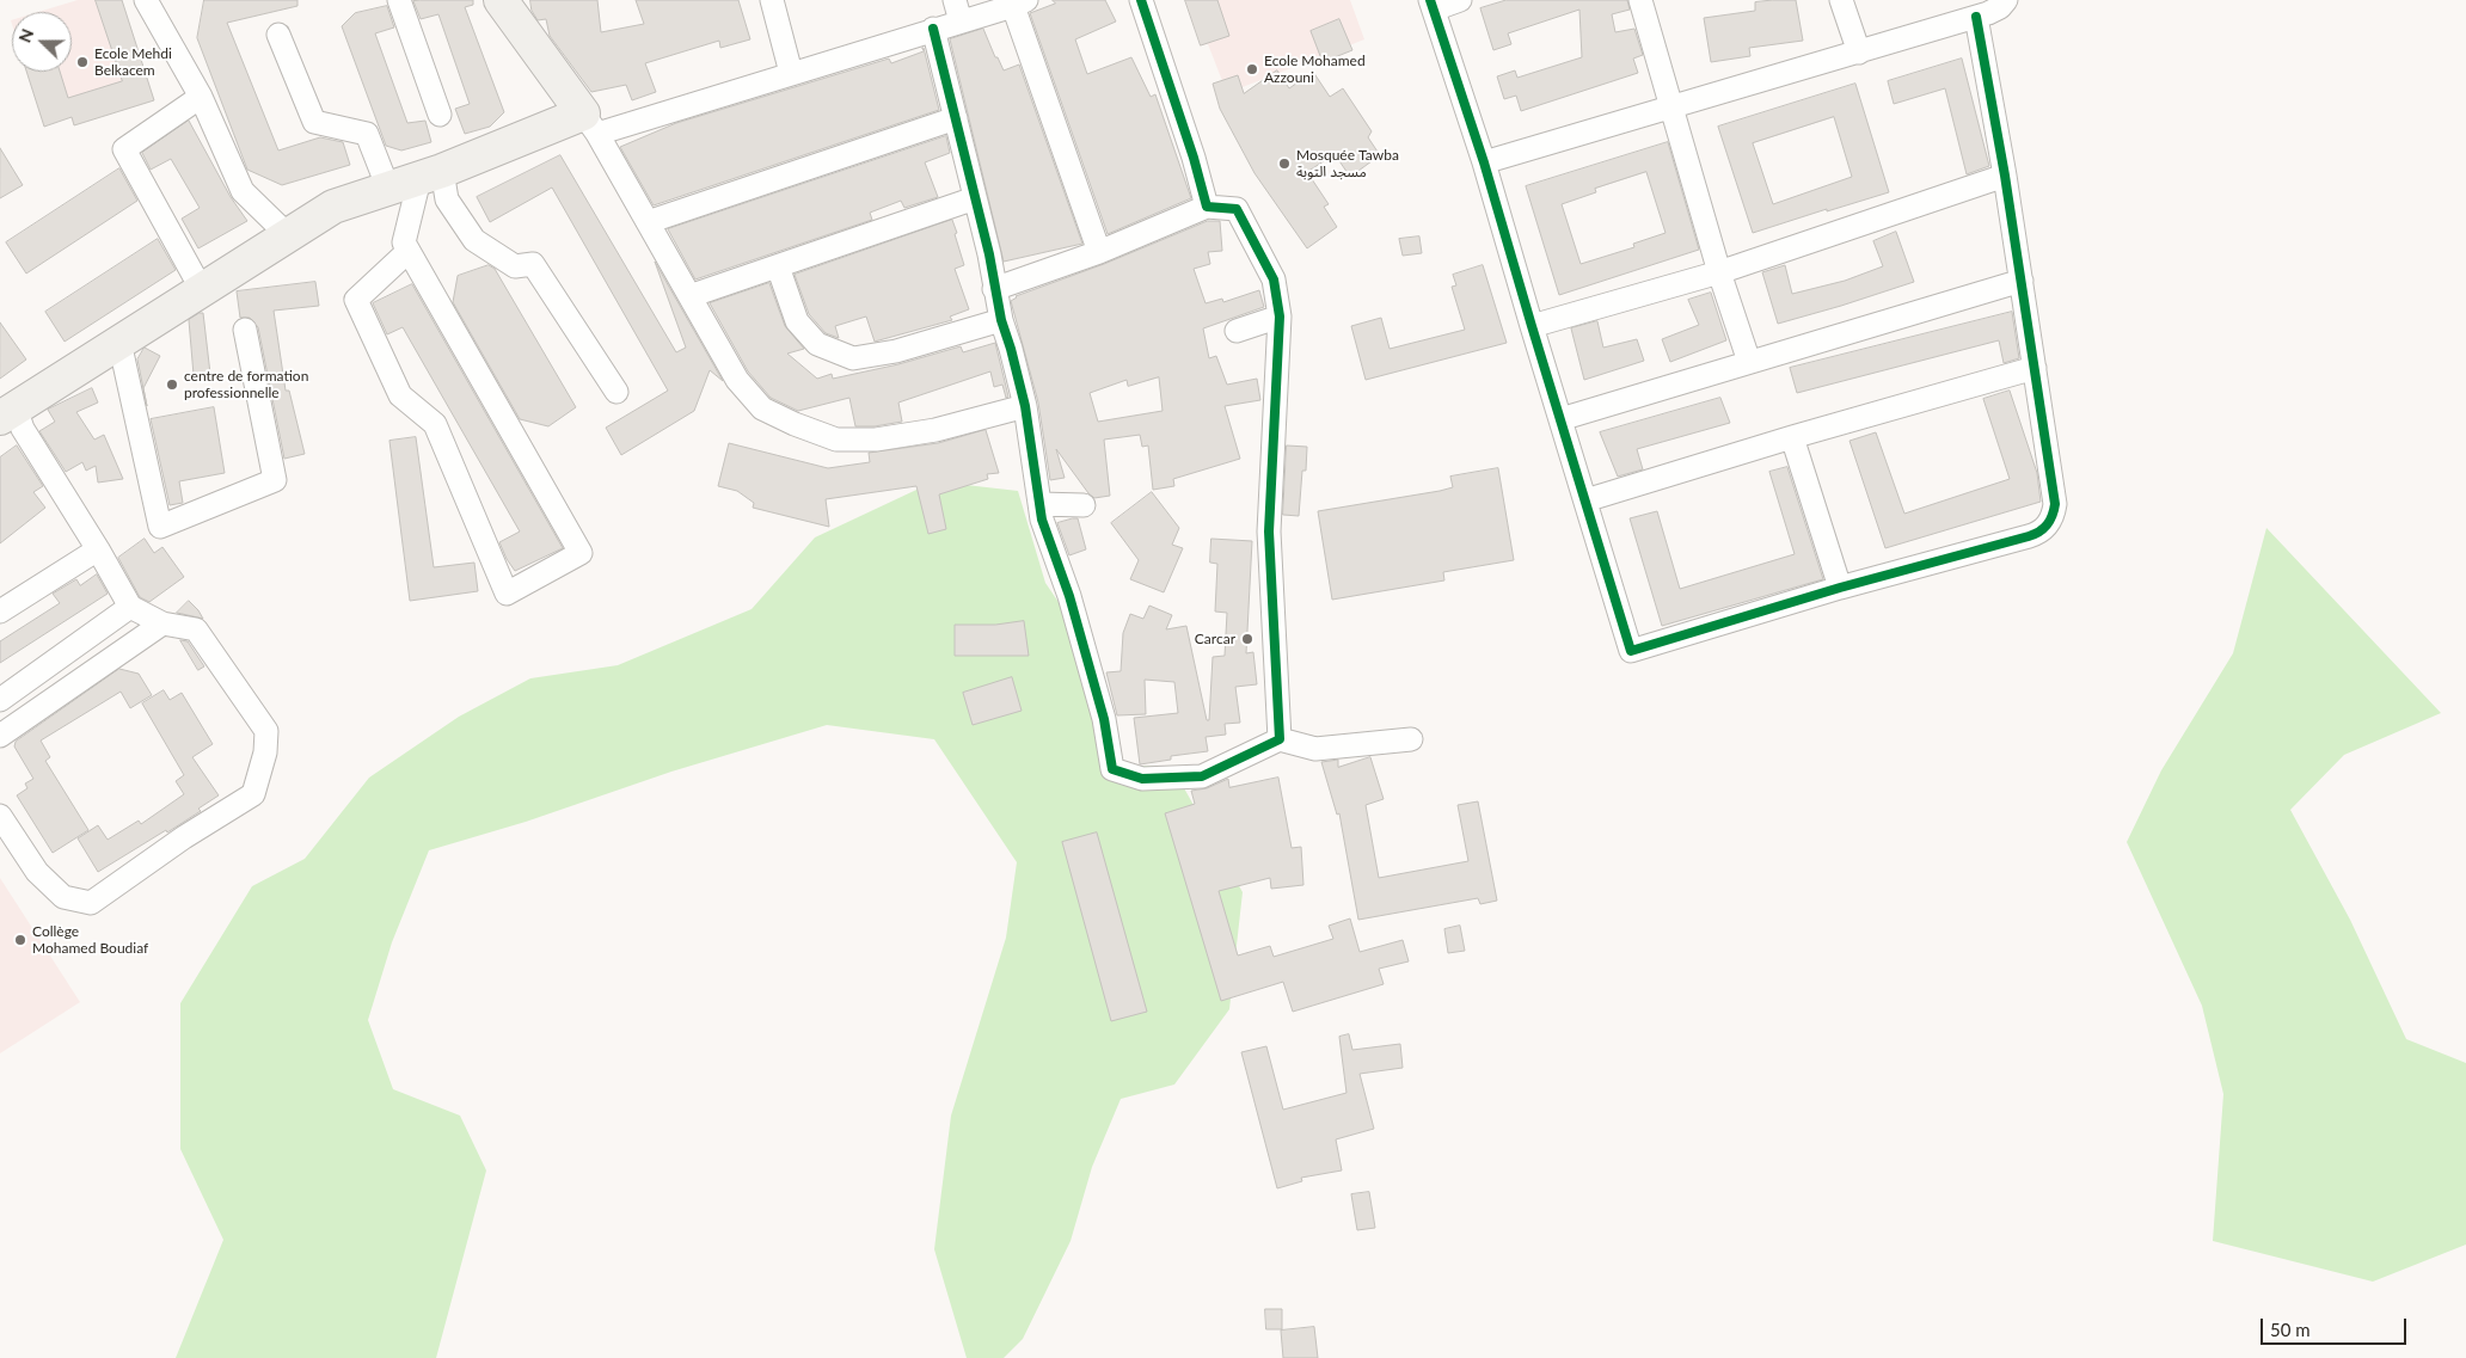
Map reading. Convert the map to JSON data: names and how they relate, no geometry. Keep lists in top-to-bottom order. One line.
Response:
{"places":["Ecole Mehdi Belkacem","Ecole Mohamed Azzouni","Mosquée Tawba مسجد التوبة","centre de formation professionnelle","Carcar","Collège Mohamed Boudiaf"],"scale_bar":"50 m","north":"left"}
